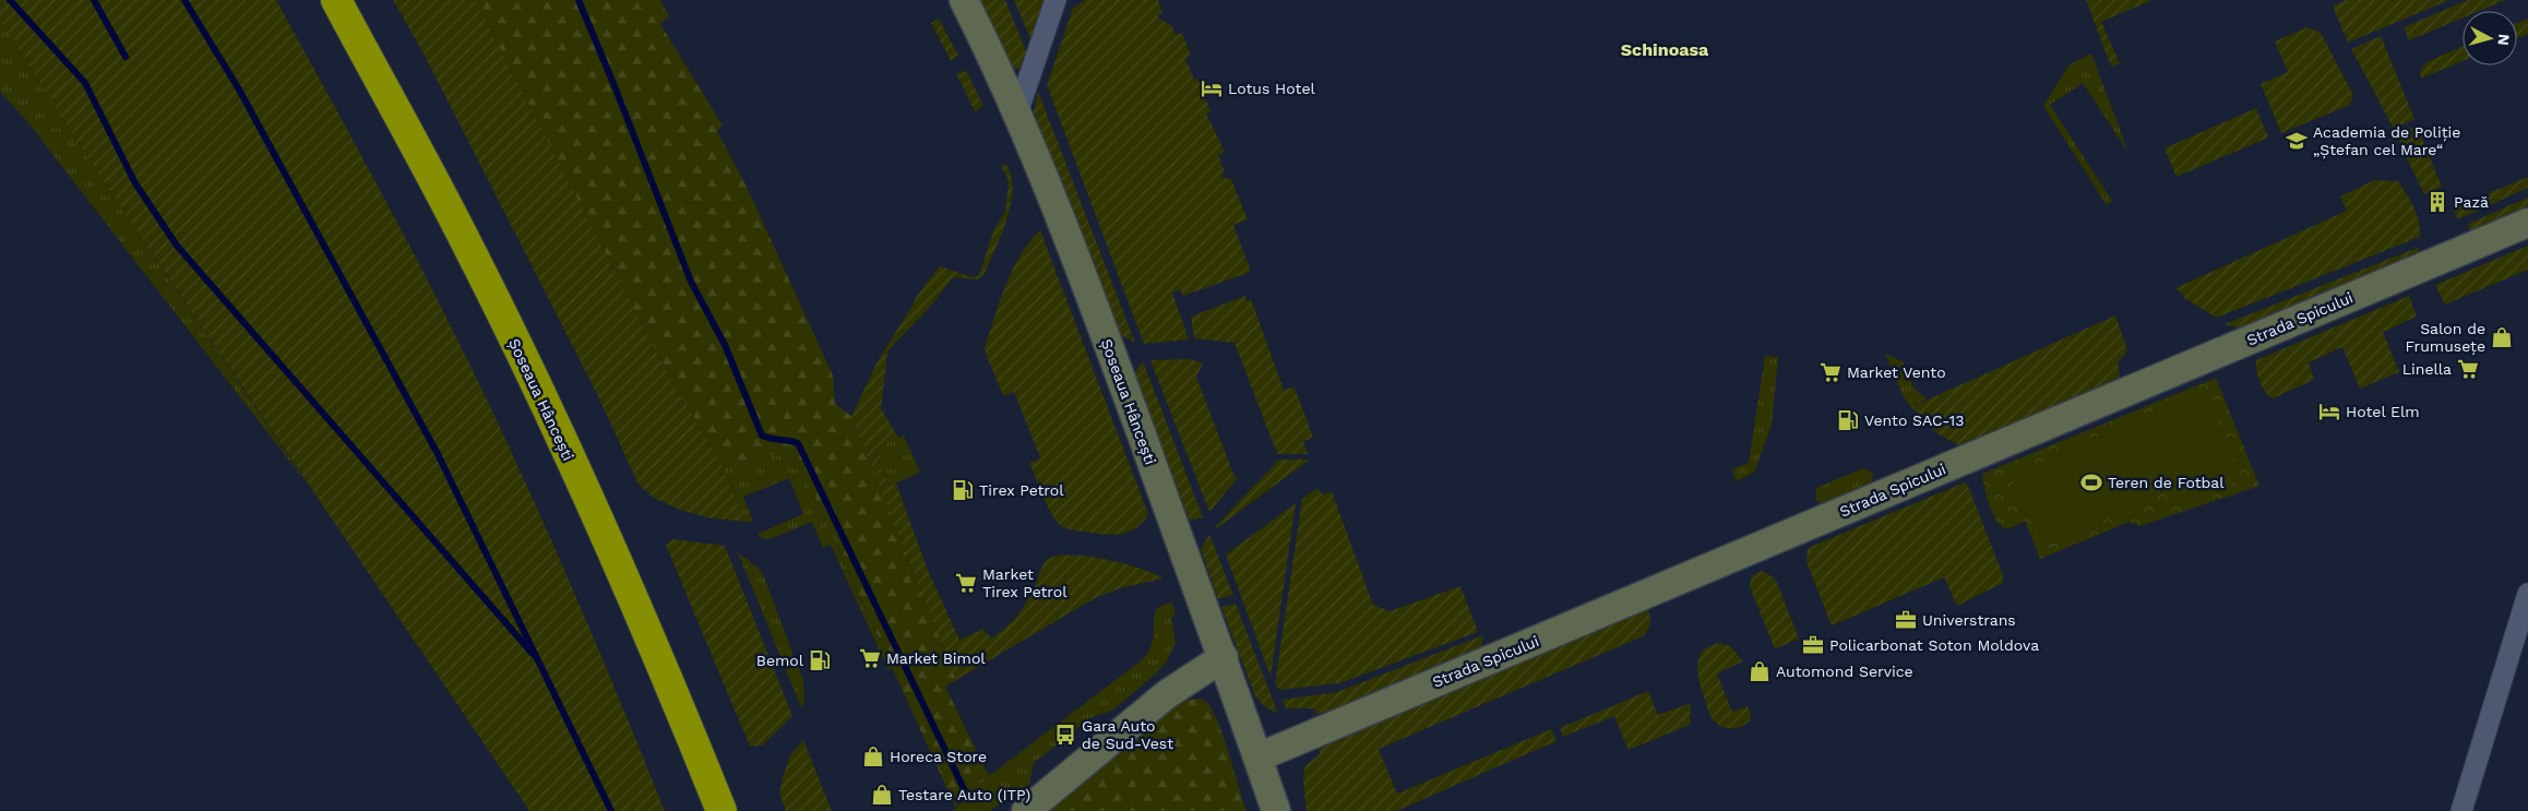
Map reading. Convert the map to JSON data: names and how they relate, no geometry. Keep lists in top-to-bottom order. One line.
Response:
{"streets":{"highway":["Șoseaua Hâncești"],"street":["Strada Spicului"]},"crossings":[["Strada Spicului","Șoseaua Hâncești"]],"districts":["Schinoasa"],"places":{"hotel":["Lotus Hotel","Hotel Elm"],"school or university":["Academia de Poliție „Ștefan cel Mare“"],"building":["Pază"],"shop":["Salon de Frumusețe","Automond Service","Horeca Store","Testare Auto (ITP)"],"supermarket":["Linella","Market Vento","Market Tirex Petrol","Market Bimol"],"fuel station":["Vento SAC-13","Tirex Petrol","Bemol"],"sports":["Teren de Fotbal"],"office":["Universtrans","Policarbonat Soton Moldova"],"bus stop":["Gara Auto de Sud-Vest"]},"north":"right"}
